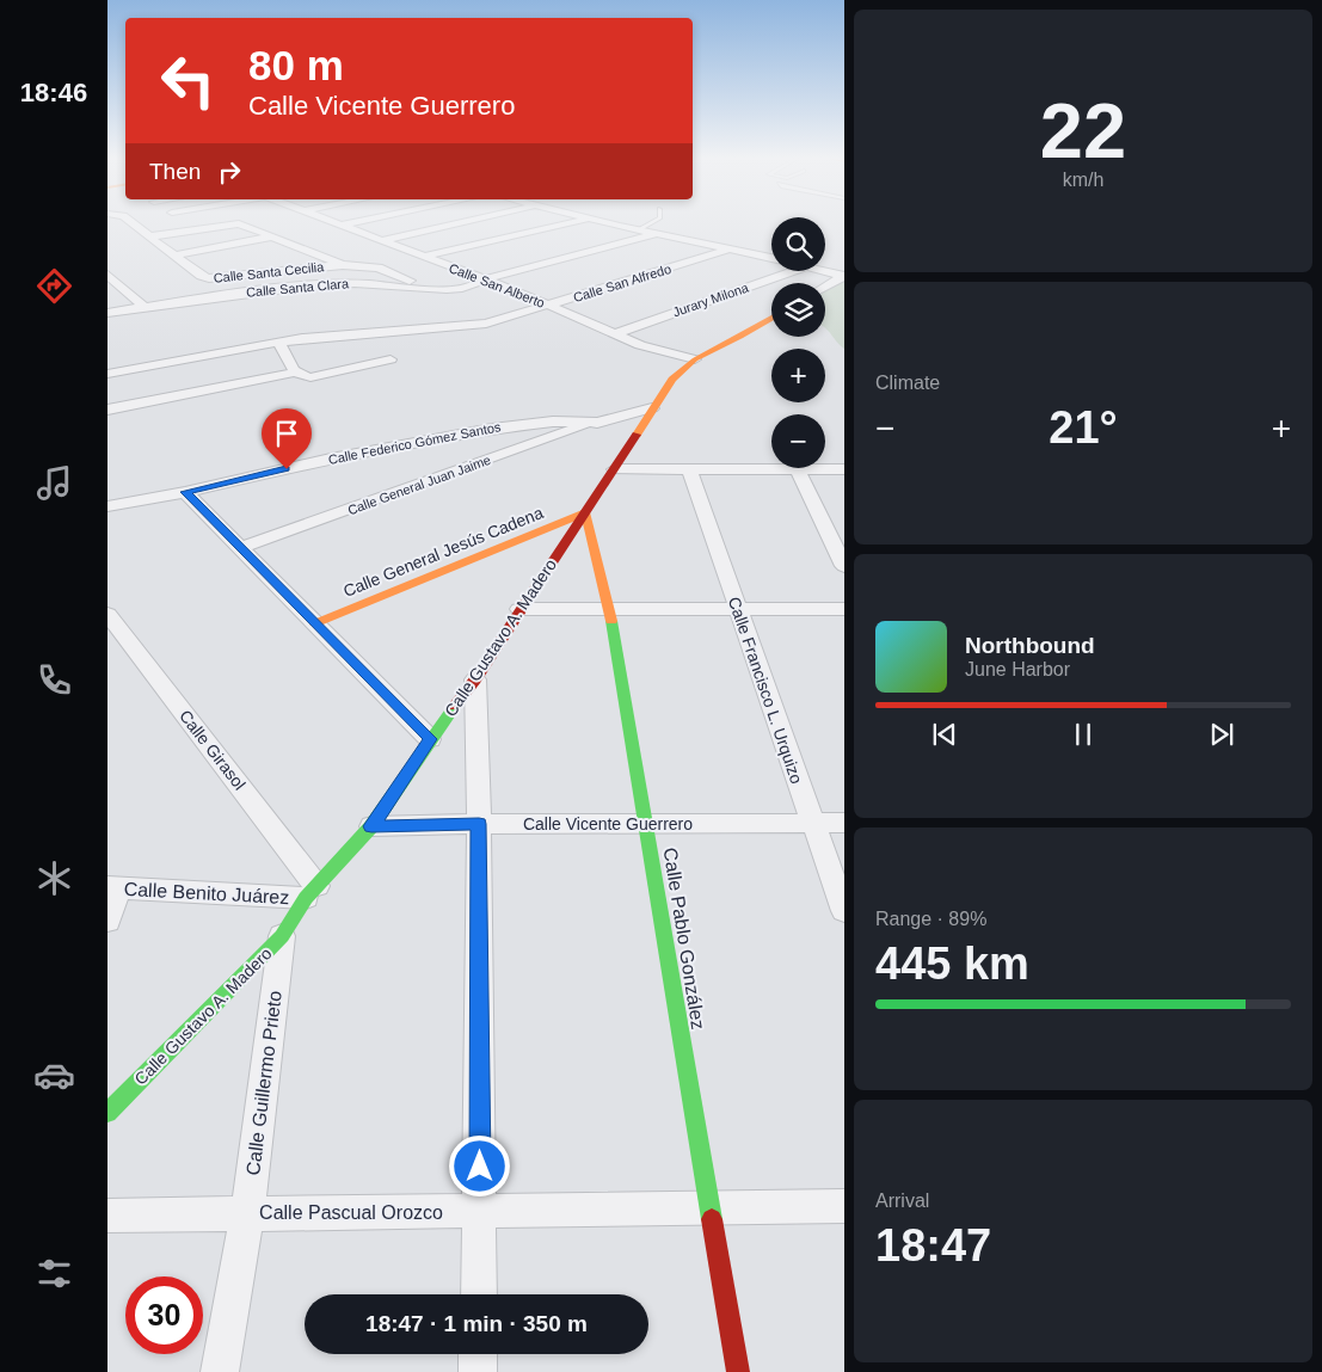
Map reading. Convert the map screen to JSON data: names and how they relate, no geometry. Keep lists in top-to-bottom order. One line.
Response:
{"streets":{"street":["Calle Santa Cecilia","Calle San Alfredo","Calle San Alberto","Calle Santa Clara","Jurary Milona","Calle Federico Gómez Santos","Calle General Juan Jaime","Calle General Jesús Cadena","Calle Gustavo A. Madero","Calle Francisco L. Urquizo","Calle Girasol","Calle Vicente Guerrero","Calle Benito Juárez","Calle Pablo González","Calle Guillermo Prieto","Calle Pascual Orozco"]},"crossings":[["Calle San Alfredo","Calle San Alberto"],["Calle San Alberto","Calle Santa Clara"],["Calle San Alberto","Jurary Milona"],["Calle San Alberto","Calle Gustavo A. Madero"],["Calle Federico Gómez Santos","Calle General Juan Jaime"],["Calle Federico Gómez Santos","Calle Gustavo A. Madero"],["Calle General Jesús Cadena","Calle Gustavo A. Madero"],["Calle General Jesús Cadena","Calle Pablo González"],["Calle Gustavo A. Madero","Calle Girasol"],["Calle Gustavo A. Madero","Calle Vicente Guerrero"],["Calle Gustavo A. Madero","Calle Benito Juárez"],["Calle Gustavo A. Madero","Calle Pablo González"],["Calle Gustavo A. Madero","Calle Guillermo Prieto"],["Calle Francisco L. Urquizo","Calle Vicente Guerrero"],["Calle Girasol","Calle Benito Juárez"],["Calle Vicente Guerrero","Calle Pablo González"],["Calle Pablo González","Calle Pascual Orozco"],["Calle Guillermo Prieto","Calle Pascual Orozco"]],"page":{"tabs":"18:46","tile":[["22","km/h"],"Climate",["Range · 89%","445 km"],["Arrival","18:47"]],"turn":["80 m","Calle Vicente Guerrero"],"then":"Then","map_buttons":["+","−"],"heat":["−","21°","+"],"song":["Northbound","June Harbor"],"limit":"30","trip":"18:47 · 1 min · 350 m"}}
